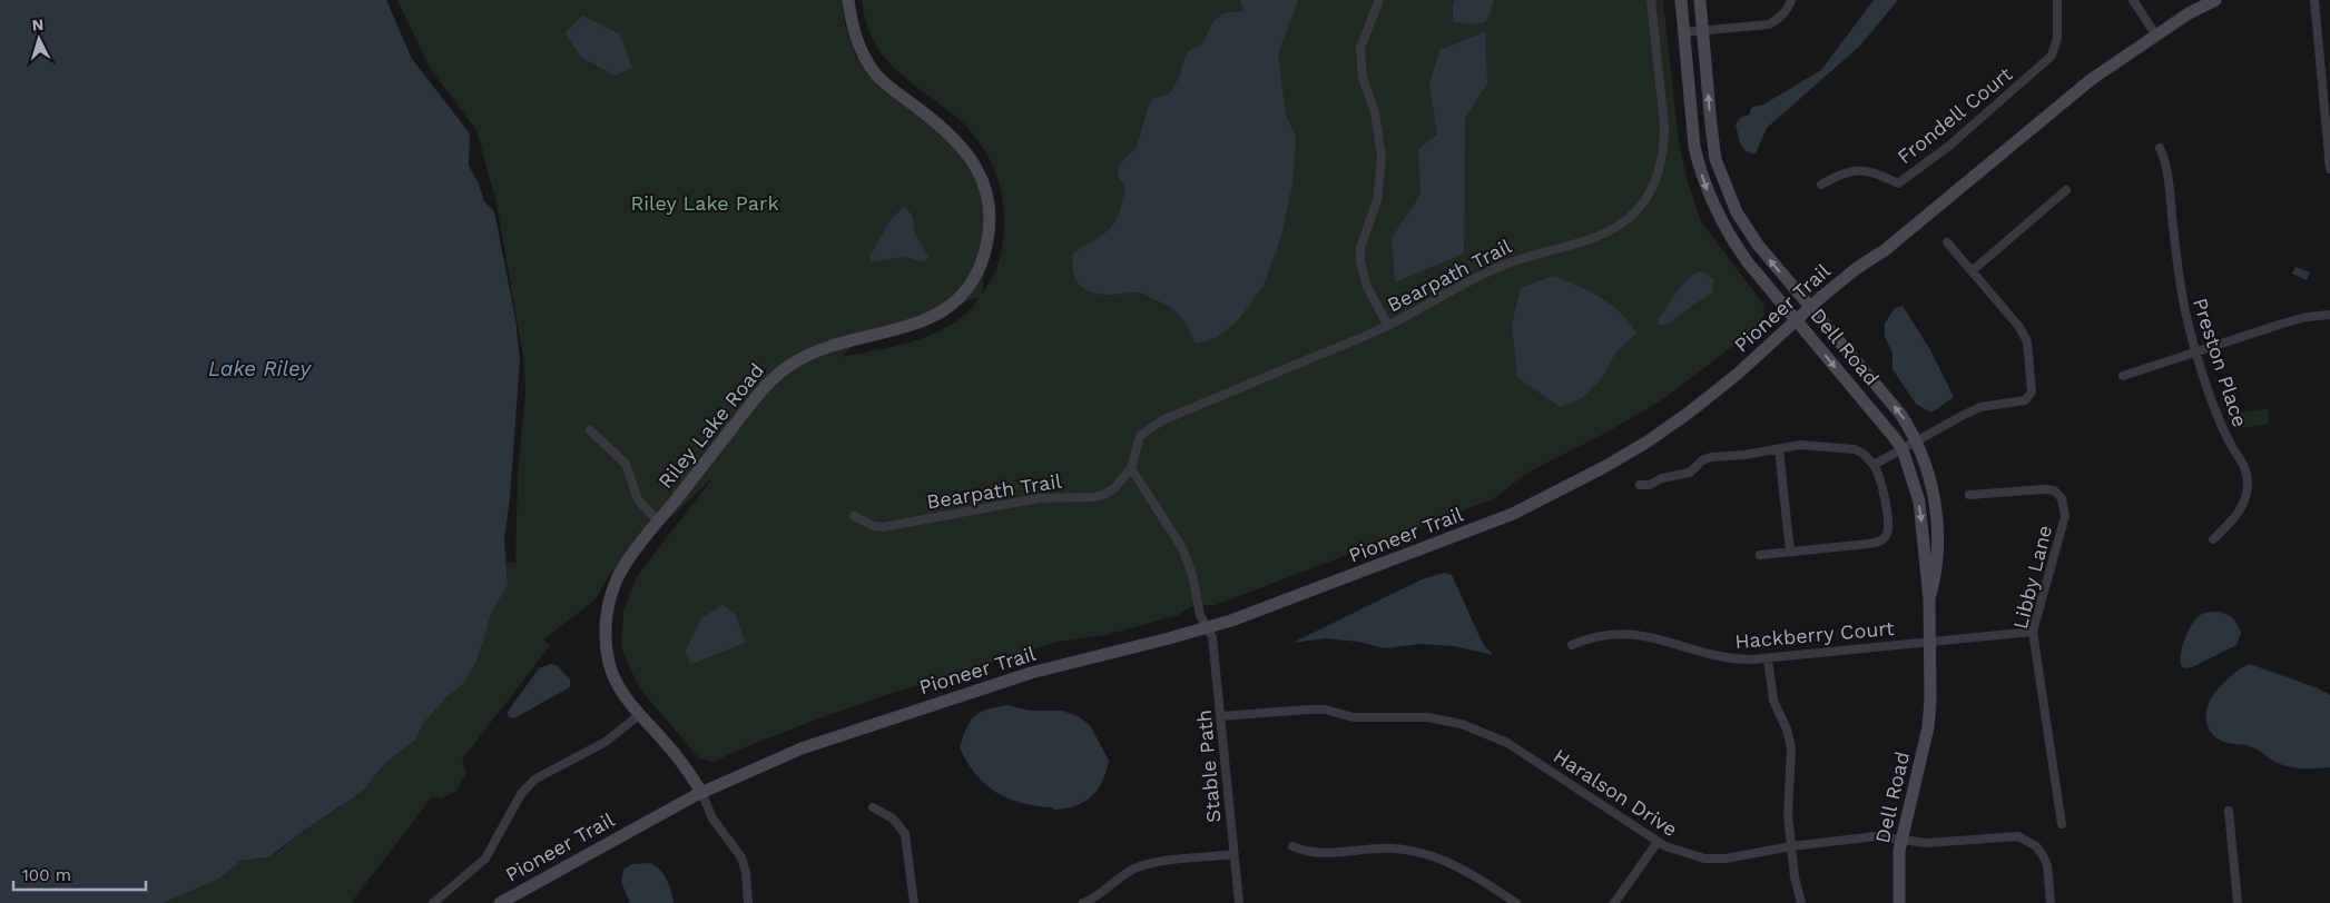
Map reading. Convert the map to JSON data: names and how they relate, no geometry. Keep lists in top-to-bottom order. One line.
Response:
{"streets":{"main road":["Pioneer Trail","Dell Road","Riley Lake Road"],"street":["Frondell Court","Bearpath Trail","Preston Place","Libby Lane","Hackberry Court","Stable Path","Haralson Drive"]},"crossings":[["Pioneer Trail","Dell Road"],["Pioneer Trail","Riley Lake Road"],["Pioneer Trail","Stable Path"],["Dell Road","Hackberry Court"],["Dell Road","Haralson Drive"],["Libby Lane","Hackberry Court"],["Stable Path","Haralson Drive"]],"water":["Lake Riley"],"parks":["Riley Lake Park"],"scale_bar":"100 m","north":"top"}
